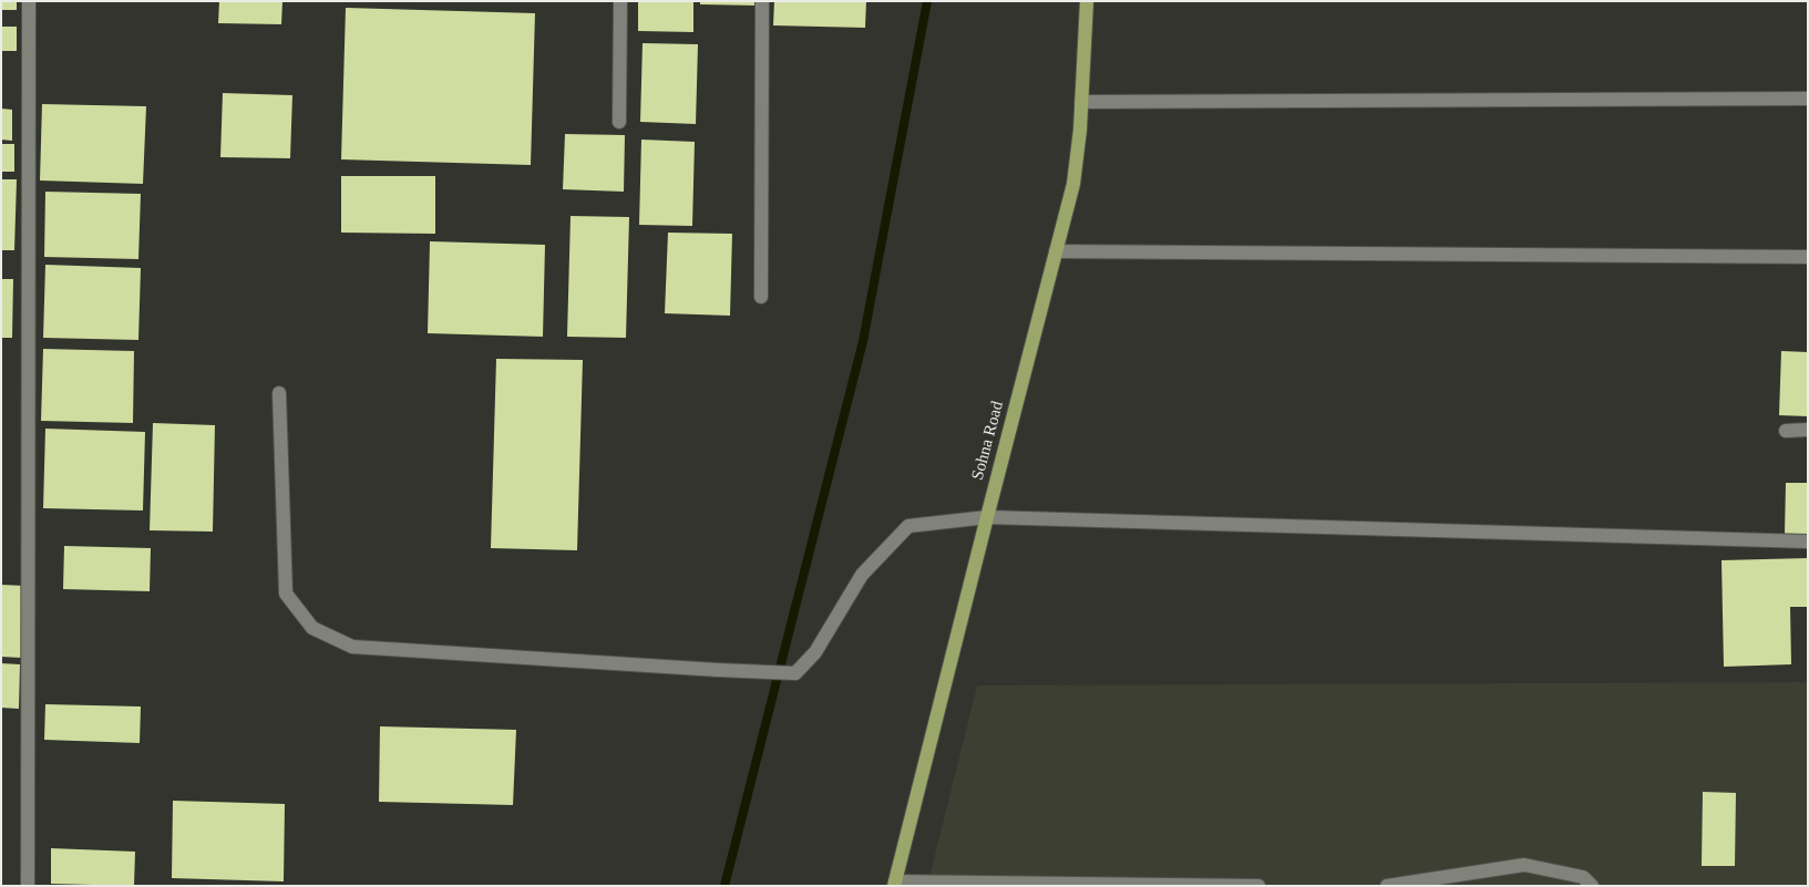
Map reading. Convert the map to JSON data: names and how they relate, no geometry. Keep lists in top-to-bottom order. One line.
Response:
{"streets":{"main road":["Sohna Road"]}}
